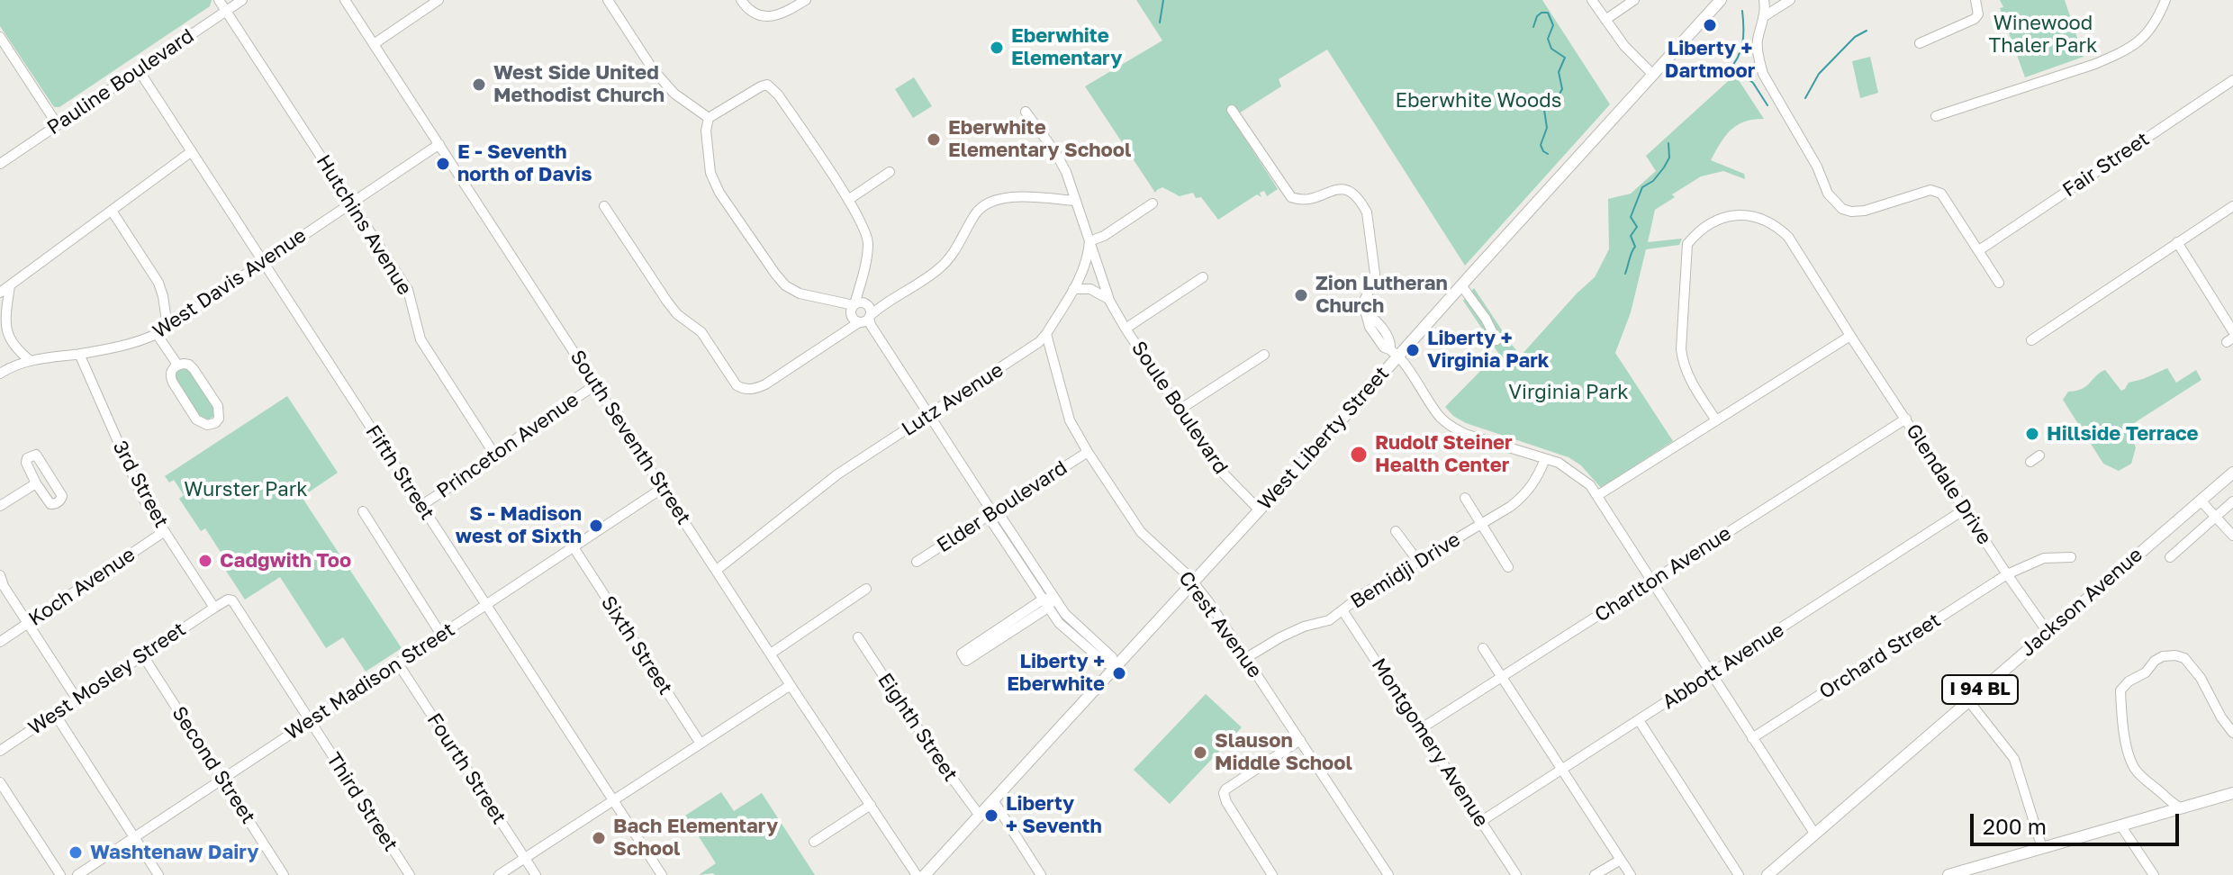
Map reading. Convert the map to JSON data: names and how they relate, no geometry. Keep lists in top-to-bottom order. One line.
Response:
{"streets":{"main road":["West Liberty Street","Jackson Avenue","I 94 BL"],"street":["Pauline Boulevard","Fair Street","Hutchins Avenue","West Davis Avenue","Lutz Avenue","Soule Boulevard","South Seventh Street","Princeton Avenue","Fifth Street","3rd Street","Glendale Drive","Elder Boulevard","Bemidji Drive","Charlton Avenue","Koch Avenue","Crest Avenue","Sixth Street","Orchard Street","Abbott Avenue","West Mosley Street","West Madison Street","Eighth Street","Montgomery Avenue","Second Street","Fourth Street","Third Street"]},"crossings":[["Pauline Boulevard","Hutchins Avenue"],["Pauline Boulevard","Fifth Street"],["Hutchins Avenue","West Davis Avenue"],["Hutchins Avenue","Princeton Avenue"],["West Davis Avenue","South Seventh Street"],["West Davis Avenue","Fifth Street"],["West Davis Avenue","3rd Street"],["Lutz Avenue","Soule Boulevard"],["Lutz Avenue","South Seventh Street"],["Lutz Avenue","Crest Avenue"],["Soule Boulevard","West Liberty Street"],["South Seventh Street","Princeton Avenue"],["South Seventh Street","West Madison Street"],["West Liberty Street","Crest Avenue"],["West Liberty Street","Eighth Street"],["Princeton Avenue","Fifth Street"],["Fifth Street","West Madison Street"],["3rd Street","Koch Avenue"],["3rd Street","West Mosley Street"],["3rd Street","Third Street"],["Glendale Drive","Charlton Avenue"],["Glendale Drive","Jackson Avenue"],["Glendale Drive","Orchard Street"],["Glendale Drive","Abbott Avenue"],["Elder Boulevard","Crest Avenue"],["Bemidji Drive","Crest Avenue"],["Bemidji Drive","Montgomery Avenue"],["Charlton Avenue","Montgomery Avenue"],["Sixth Street","West Madison Street"],["Abbott Avenue","Montgomery Avenue"],["West Mosley Street","Second Street"],["West Mosley Street","Third Street"],["West Madison Street","Second Street"],["West Madison Street","Fourth Street"],["West Madison Street","Third Street"]],"parks":["Winewood Thaler Park","Eberwhite Woods","Virginia Park","Wurster Park"],"places":["Liberty + Dartmoor","Eberwhite Elementary","West Side United Methodist Church","Eberwhite Elementary School","E - Seventh north of Davis","Zion Lutheran Church","Liberty + Virginia Park","Hillside Terrace","Rudolf Steiner Health Center","S - Madison west of Sixth","Cadgwith Too","Liberty + Eberwhite","Slauson Middle School","Liberty + Seventh","Bach Elementary School","Washtenaw Dairy"],"scale_bar":"200 m"}
